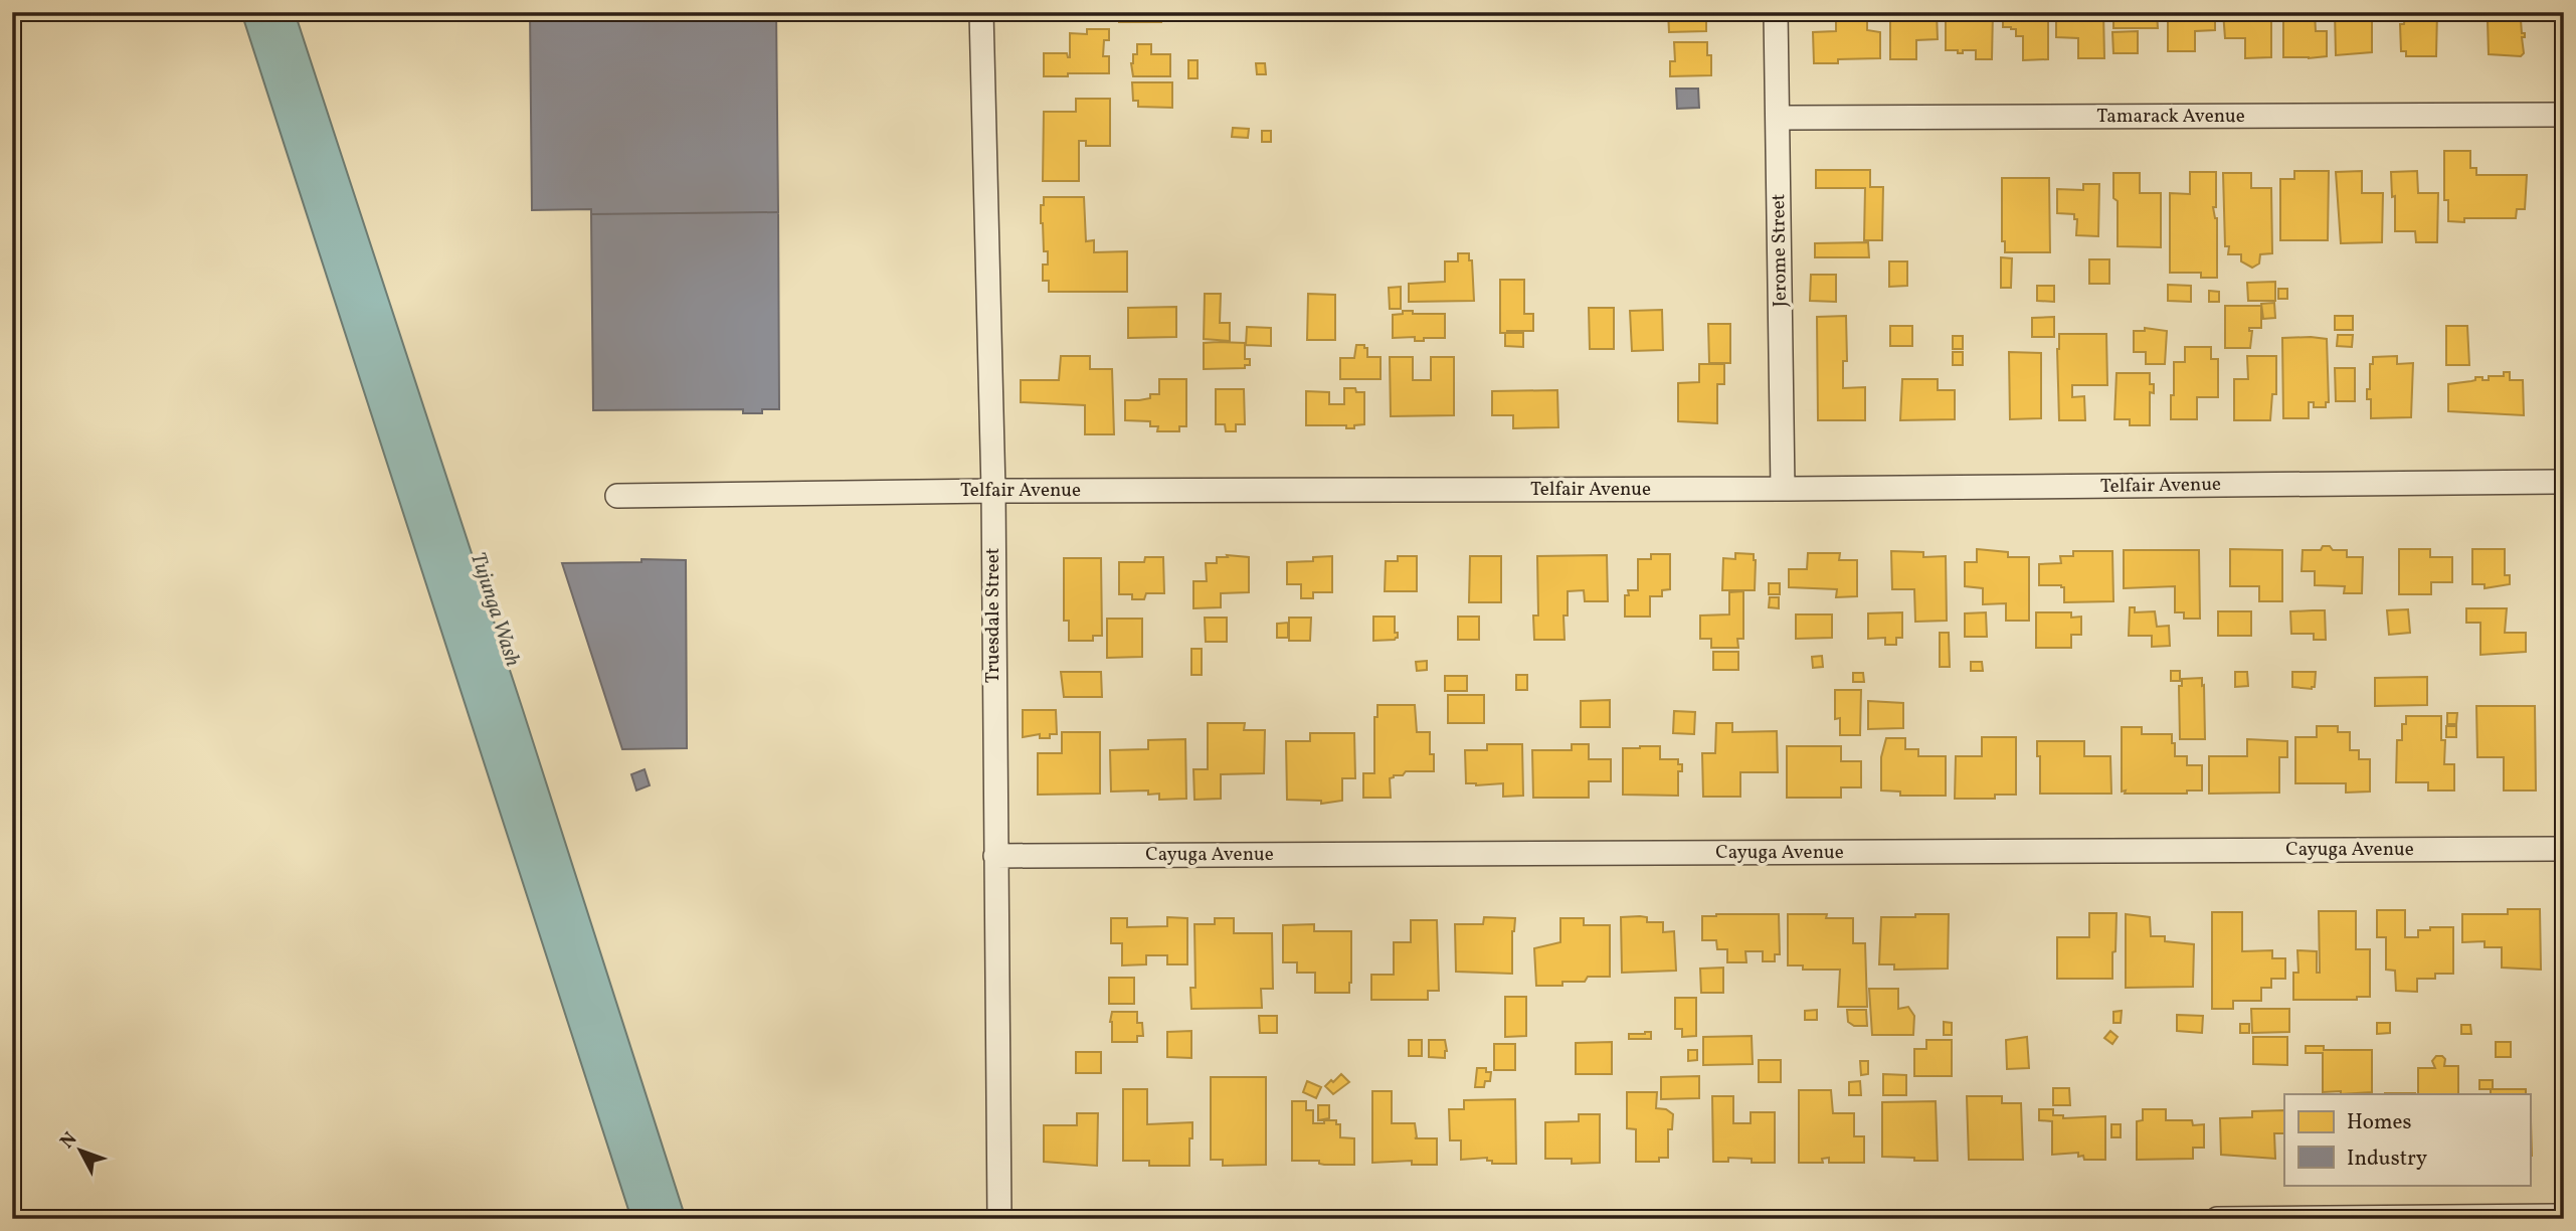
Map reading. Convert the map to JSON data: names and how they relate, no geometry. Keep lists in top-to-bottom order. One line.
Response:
{"streets":{"street":["Tamarack Avenue","Jerome Street","Telfair Avenue","Truesdale Street","Cayuga Avenue"]},"crossings":[["Tamarack Avenue","Jerome Street"],["Jerome Street","Telfair Avenue"],["Telfair Avenue","Truesdale Street"],["Truesdale Street","Cayuga Avenue"]],"water":["Tujunga Wash"],"legend":["Homes","Industry"],"north":"top left"}
